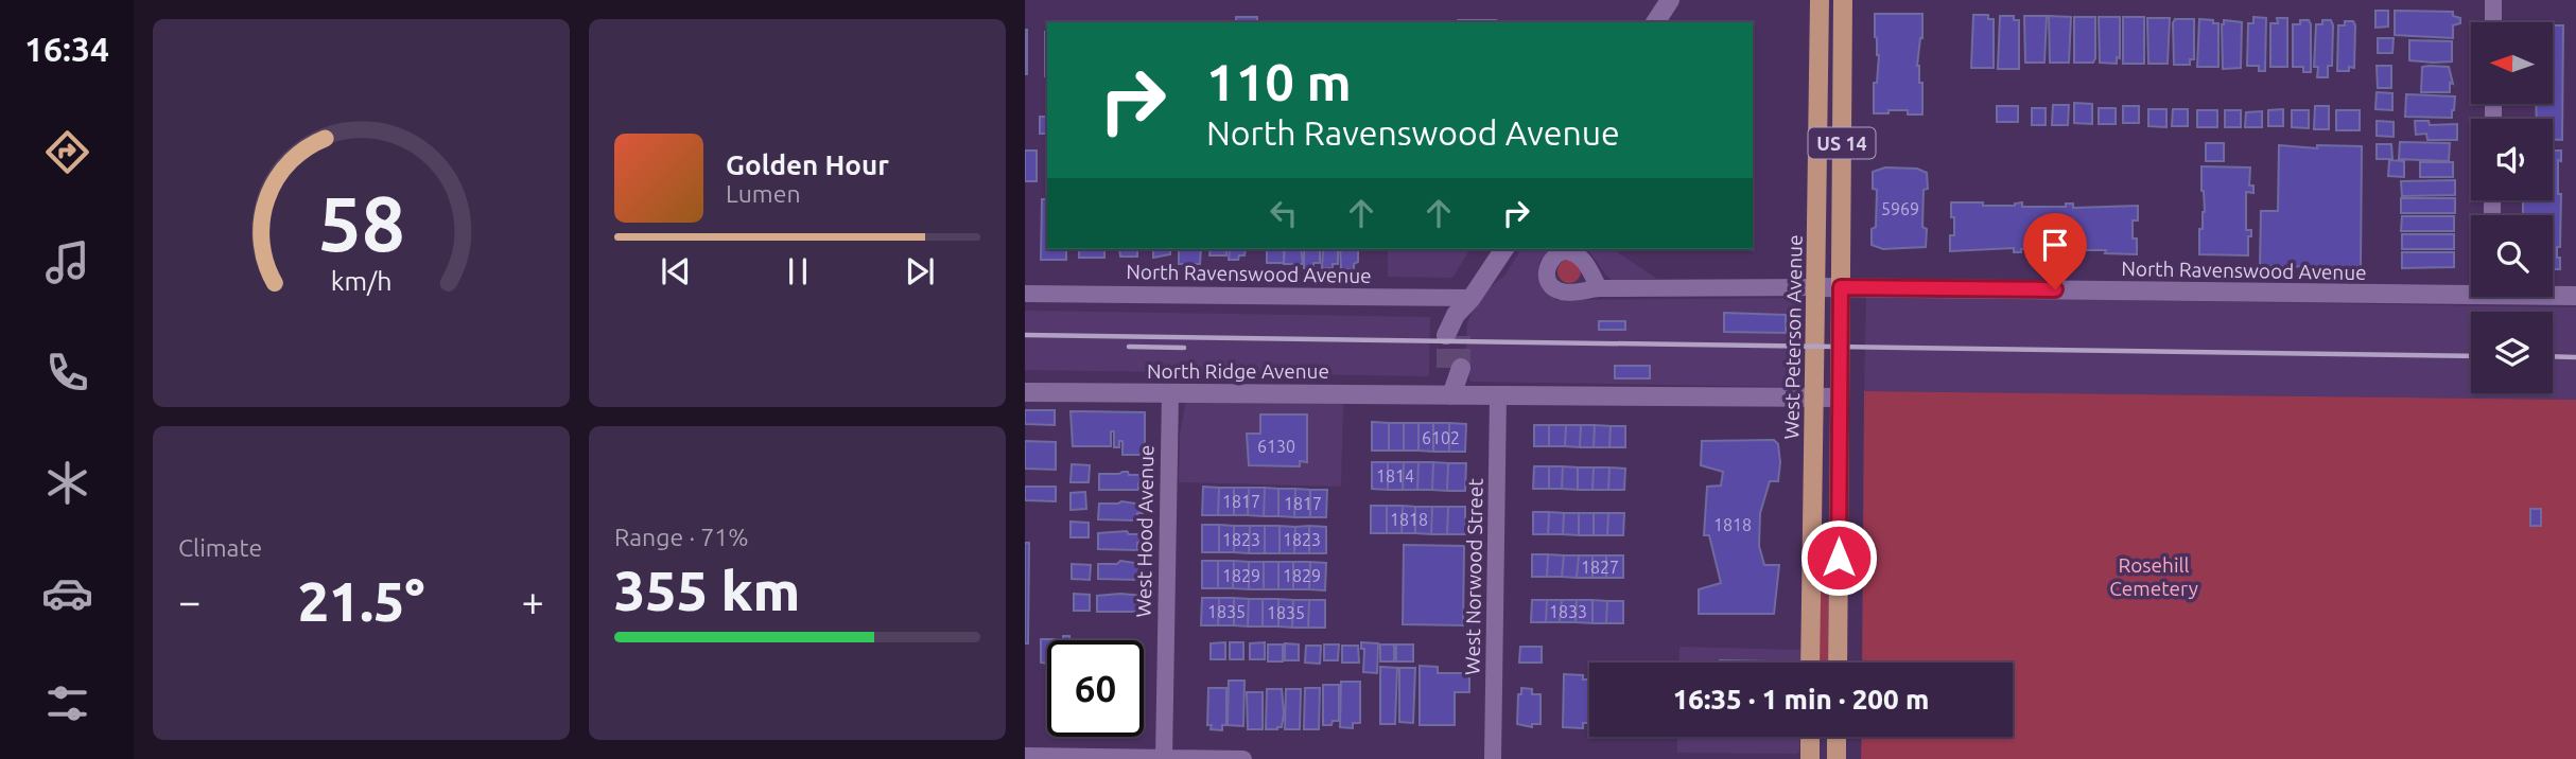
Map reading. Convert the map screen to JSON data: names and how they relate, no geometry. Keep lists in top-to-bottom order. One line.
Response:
{"streets":{"main road":["US 14","North Ravenswood Avenue","West Peterson Avenue","North Ridge Avenue"],"street":["West Hood Avenue","West Norwood Street"]},"crossings":[["US 14","North Ravenswood Avenue"],["North Ravenswood Avenue","West Peterson Avenue"],["North Ridge Avenue","West Hood Avenue"]],"parks":["Rosehill Cemetery"],"house_numbers":["5969","6102","6130","1814","1817","1817","1818","1818","1823","1823","1827","1829","1829","1835","1833","1835"],"north":"left","page":{"tabs":"16:34","turn":["110 m","North Ravenswood Avenue"],"song":["Golden Hour","Lumen"],"tile":["Climate",["Range · 71%","355 km"]],"heat":["−","21.5°","+"],"limit":"60","trip":"16:35 · 1 min · 200 m","gauge":["58","km/h"]}}
